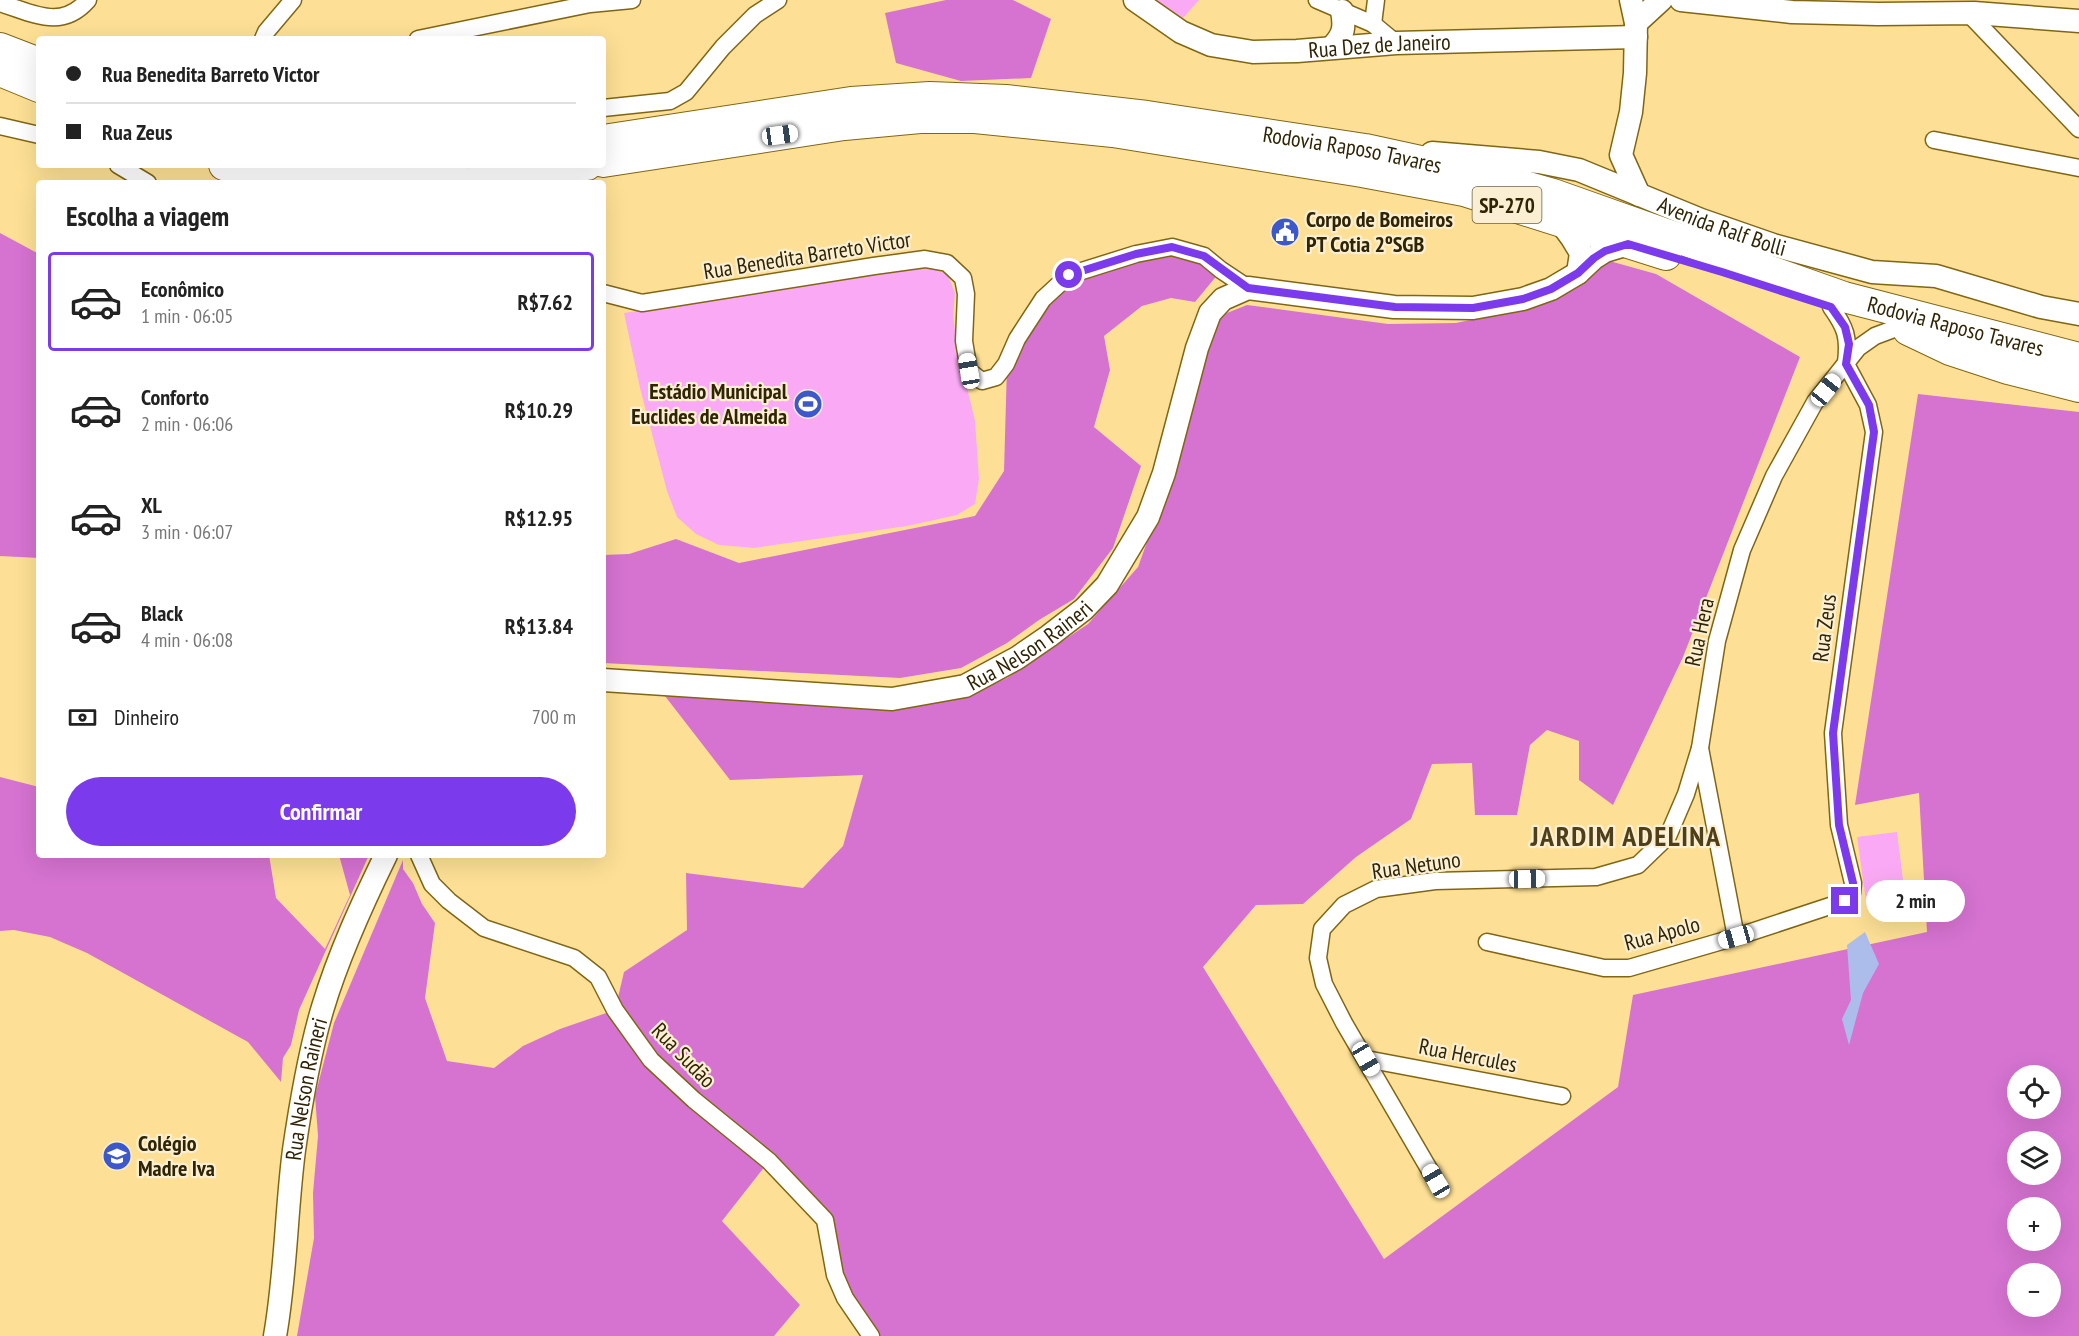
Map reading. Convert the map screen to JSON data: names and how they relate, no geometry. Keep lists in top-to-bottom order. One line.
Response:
{"streets":{"highway":["Rodovia Raposo Tavares","SP-270"],"main road":["Rua Dez de Janeiro","Avenida Ralf Bolli","Rua Nelson Raineri"],"street":["Rua Benedita Barreto Victor","Rua Zeus","Rua Hera","Rua Netuno","Rua Apolo","Rua Sudão","Rua Hercules"]},"crossings":[["Rodovia Raposo Tavares","Avenida Ralf Bolli"],["Rodovia Raposo Tavares","Rua Hera"],["Rua Benedita Barreto Victor","Rua Nelson Raineri"],["Rua Zeus","Rua Hera"],["Rua Zeus","Rua Apolo"],["Rua Hera","Rua Netuno"],["Rua Hera","Rua Apolo"],["Rua Netuno","Rua Hercules"]],"districts":["JARDIM ADELINA"],"places":{"public building":["Corpo de Bomeiros PT Cotia 2ºSGB"],"sports":["Estádio Municipal Euclides de Almeida"],"school or university":["Colégio Madre Iva"]},"page":{"banner":["Rua Benedita Barreto Victor","Rua Zeus"],"heading":"Escolha a viagem","list":[{"name":"Econômico","note":"1 min · 06:05","value":"R$7.62"},{"name":"Conforto","note":"2 min · 06:06","value":"R$10.29"},{"name":"XL","note":"3 min · 06:07","value":"R$12.95"},{"name":"Black","note":"4 min · 06:08","value":"R$13.84"}],"pay":["Dinheiro","700 m"],"buttons":"Confirmar","bubble":"2 min","map_buttons":["+","−"]}}
